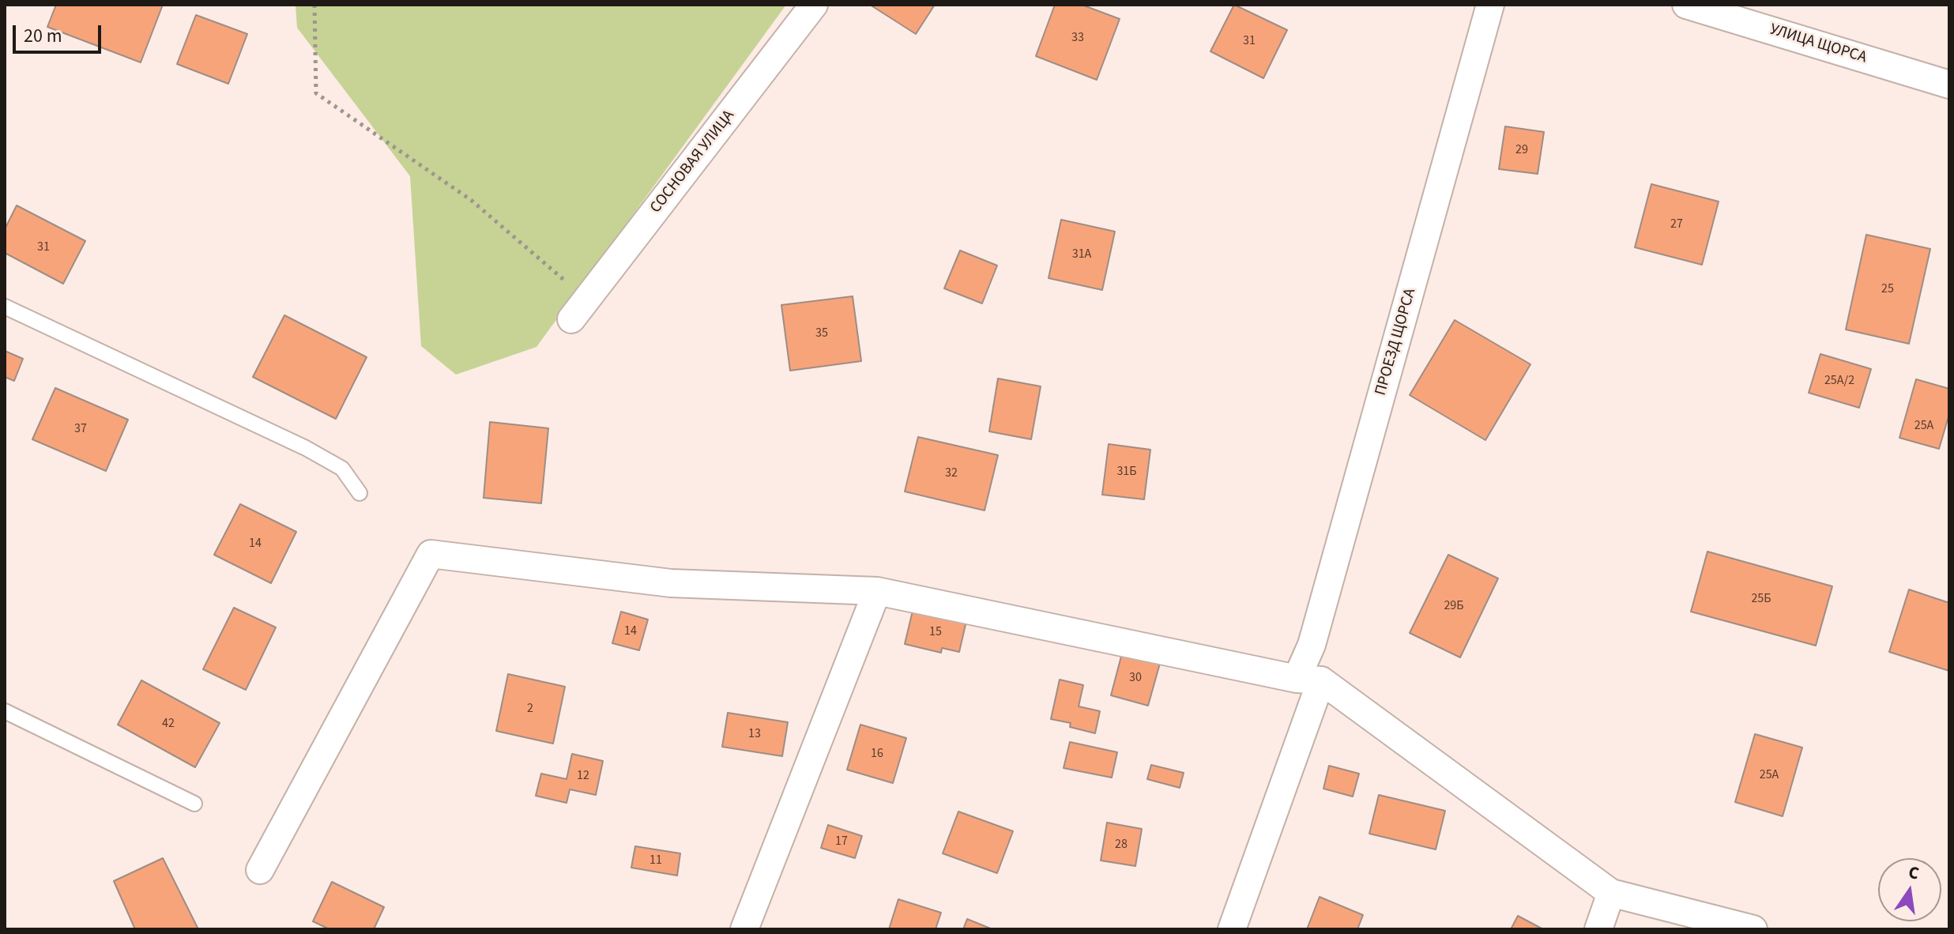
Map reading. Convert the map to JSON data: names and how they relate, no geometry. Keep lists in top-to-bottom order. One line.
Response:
{"streets":{"street":["УЛИЦА ЩОРСА","СОСНОВАЯ УЛИЦА","ПРОЕЗД ЩОРСА"]},"house_numbers":["33","31","29","27","31","31А","25","35","25А/2","25А","37","31Б","32","14","25Б","29Б","14","15","30","2","42","13","16","25А","12","17","28","11"],"scale_bar":"20 m","north":"top"}
